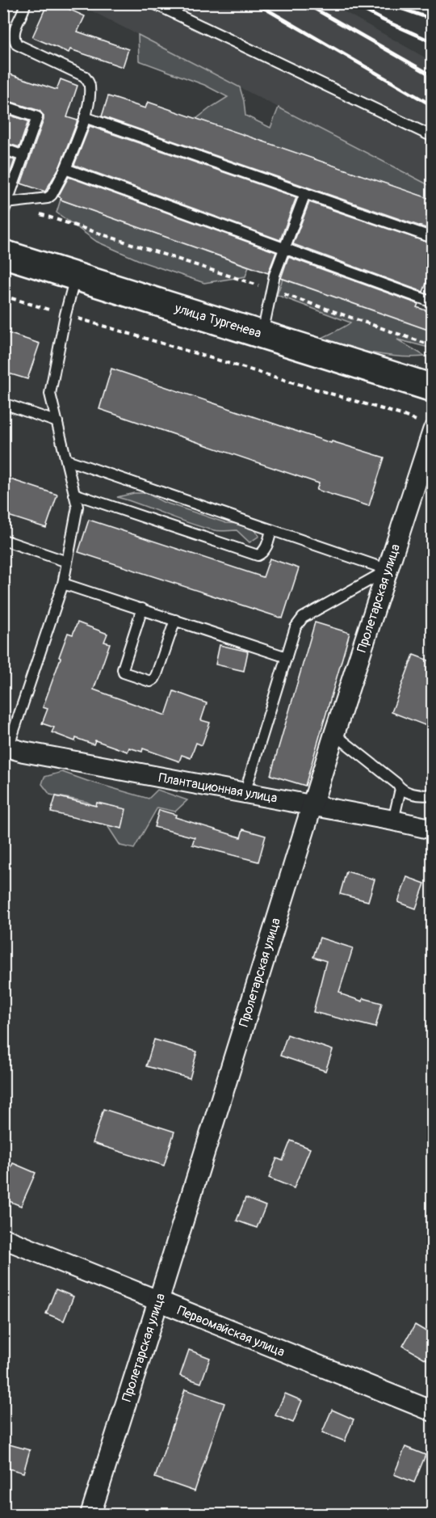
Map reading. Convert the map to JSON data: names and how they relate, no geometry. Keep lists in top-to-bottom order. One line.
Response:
{"streets":{"main road":["улица Тургенева"],"street":["Пролетарская улица","Плантационная улица","Первомайская улица"]},"crossings":[["Пролетарская улица","Плантационная улица"],["Пролетарская улица","Первомайская улица"]]}
